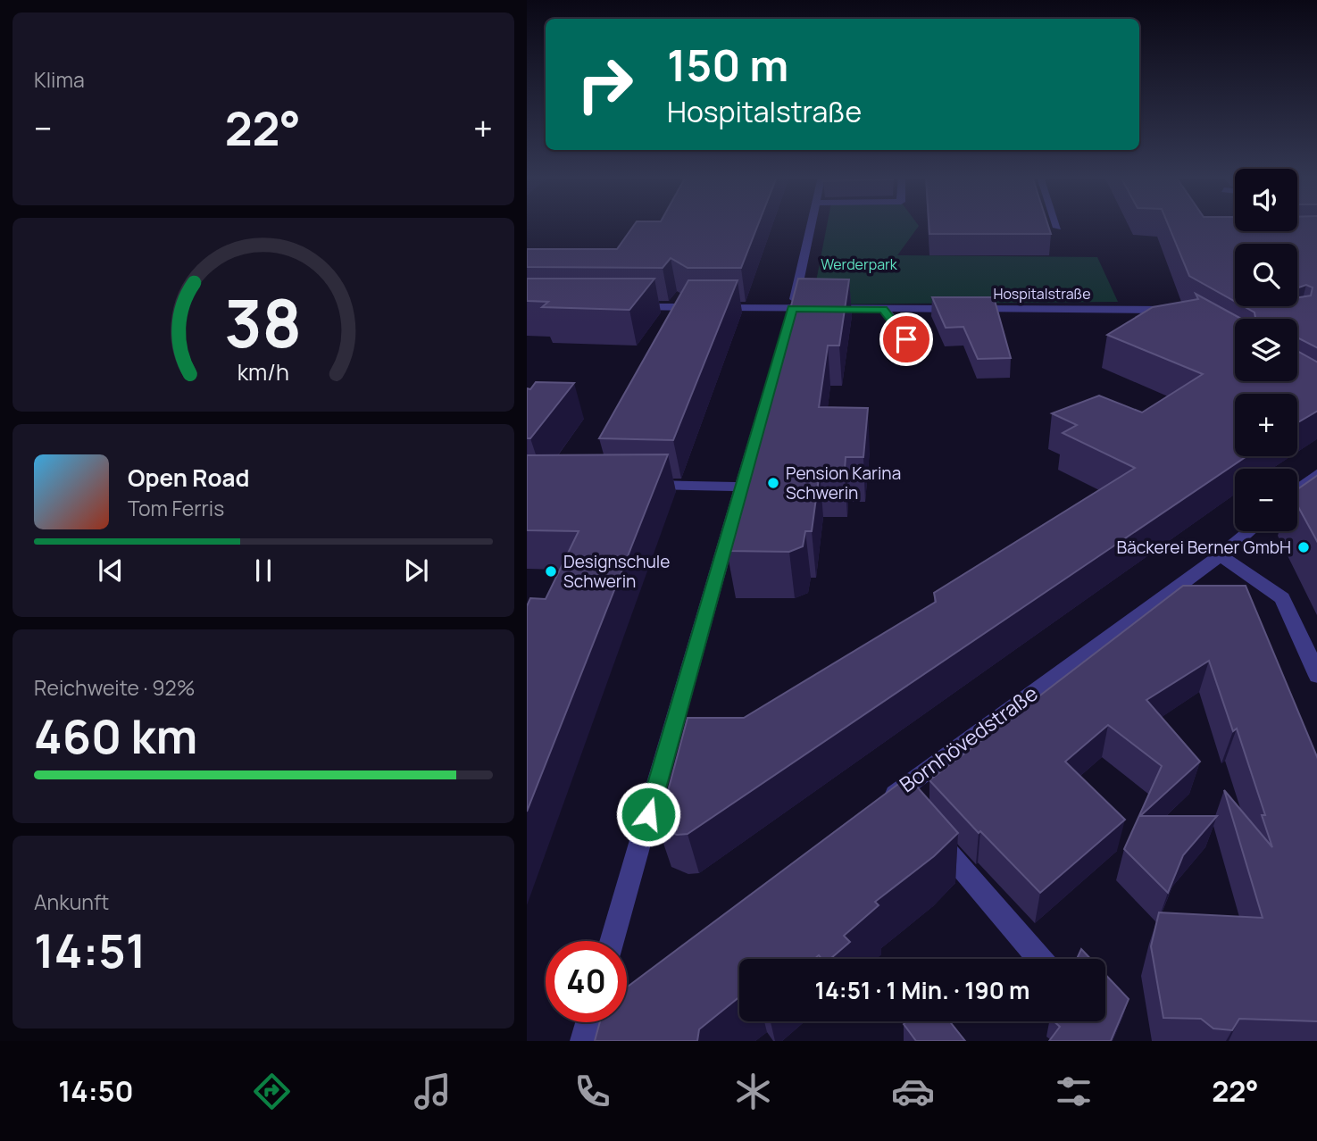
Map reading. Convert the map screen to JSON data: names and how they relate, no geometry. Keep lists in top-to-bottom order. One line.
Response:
{"streets":{"street":["Hospitalstraße","Bornhövedstraße"]},"parks":["Werderpark"],"places":["Pension Karina Schwerin","Bäckerei Berner GmbH","Designschule Schwerin"],"page":{"tile":["Klima",["Reichweite · 92%","460 km"],["Ankunft","14:51"]],"turn":["150 m","Hospitalstraße"],"heat":["−","22°","+"],"map_buttons":["+","−"],"song":["Open Road","Tom Ferris"],"limit":"40","trip":"14:51 · 1 Min. · 190 m","tabs":["14:50","22°"],"gauge":["38","km/h"]}}
